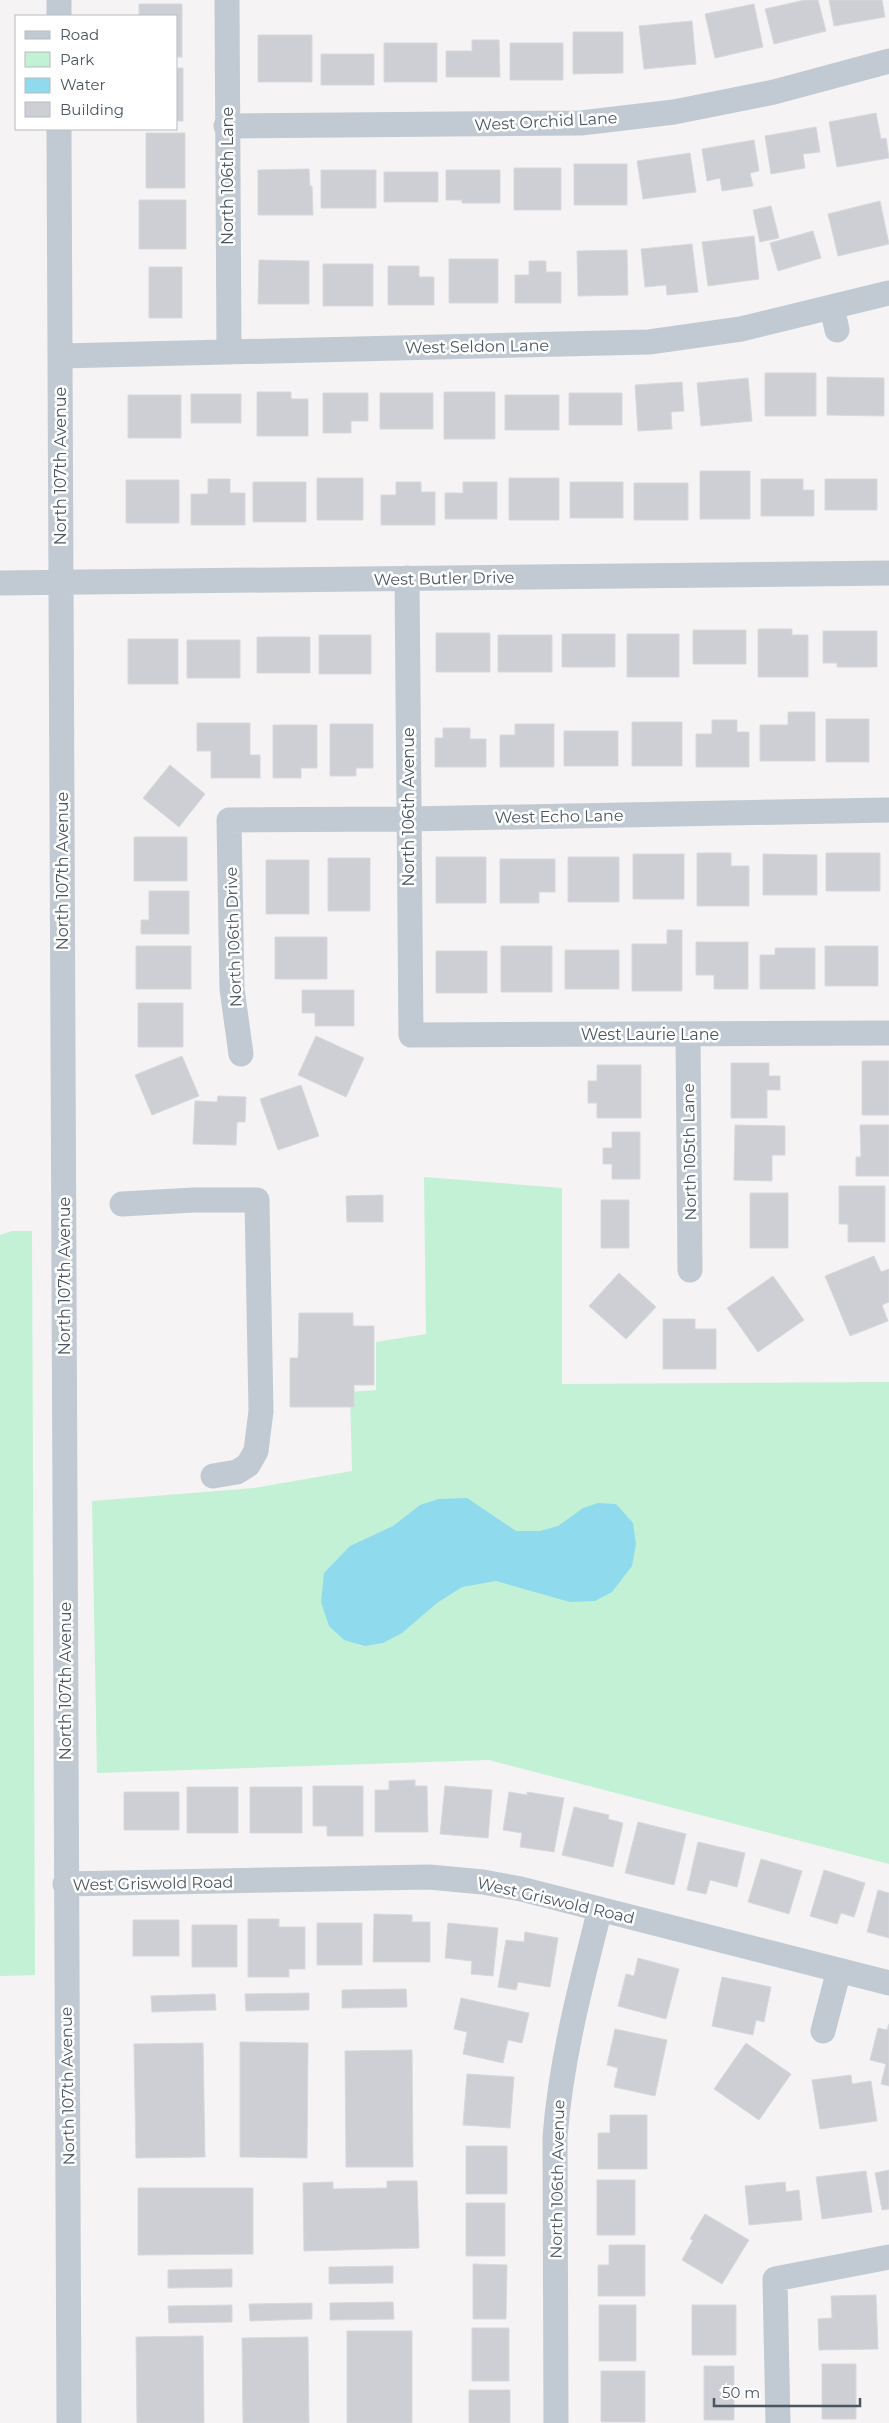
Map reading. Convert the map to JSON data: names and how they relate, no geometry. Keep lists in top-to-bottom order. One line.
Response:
{"streets":{"street":["West Orchid Lane","North 106th Lane","West Seldon Lane","North 107th Avenue","West Butler Drive","North 106th Avenue","West Echo Lane","North 106th Drive","West Laurie Lane","North 105th Lane","West Griswold Road"]},"crossings":[["West Orchid Lane","North 106th Lane"],["North 106th Lane","West Seldon Lane"],["West Seldon Lane","North 107th Avenue"],["North 107th Avenue","West Butler Drive"],["North 107th Avenue","West Griswold Road"],["West Butler Drive","North 106th Avenue"],["North 106th Avenue","West Echo Lane"],["North 106th Avenue","West Laurie Lane"],["North 106th Avenue","West Griswold Road"],["West Echo Lane","North 106th Drive"],["West Laurie Lane","North 105th Lane"]],"legend":["Road","Park","Water","Building"],"scale_bar":"50 m"}
